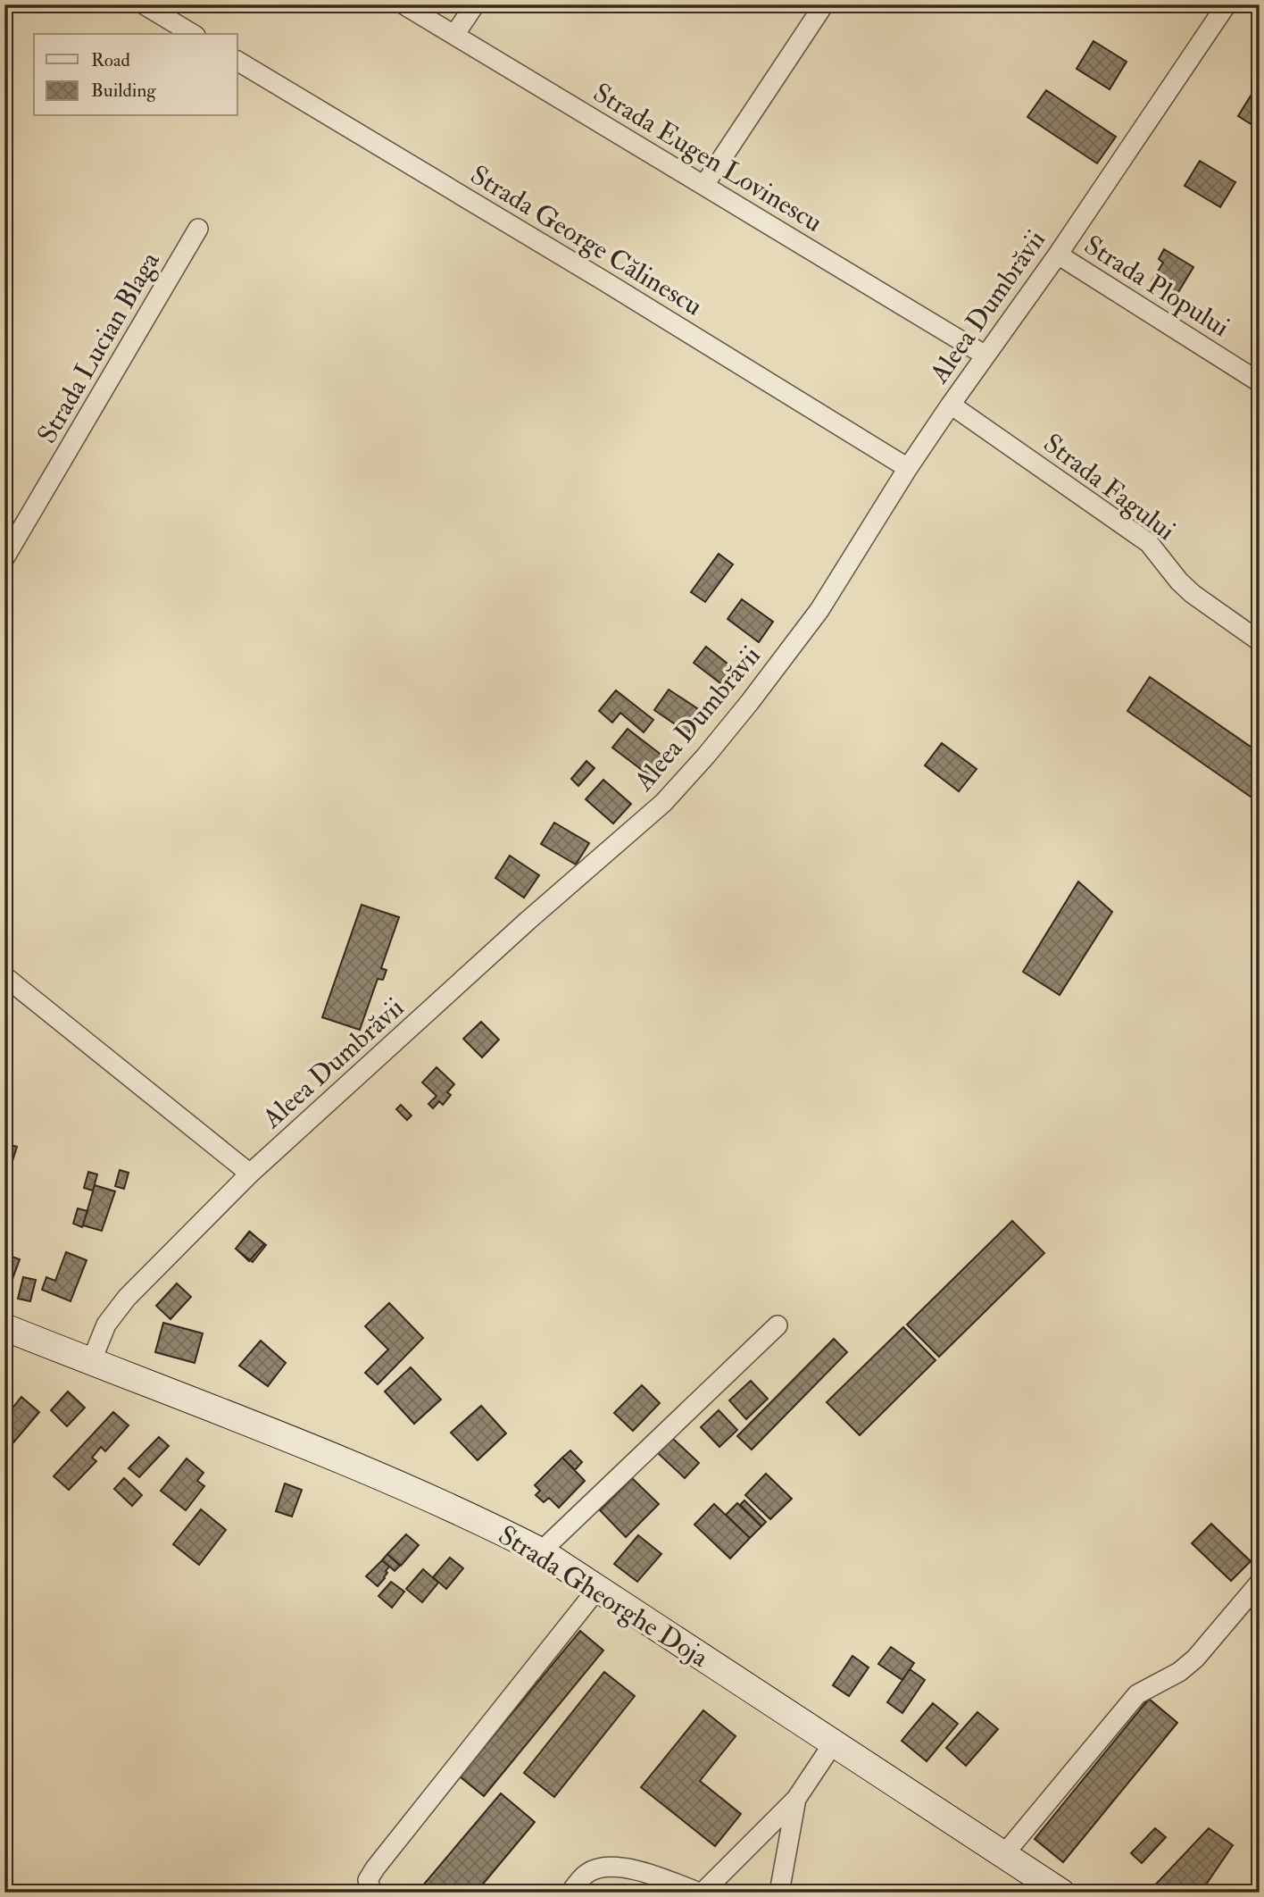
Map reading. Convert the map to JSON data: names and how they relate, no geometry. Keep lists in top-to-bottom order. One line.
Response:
{"streets":{"main road":["Strada Gheorghe Doja"],"street":["Strada Eugen Lovinescu","Strada George Călinescu","Strada Plopului","Aleea Dumbrăvii","Strada Lucian Blaga","Strada Fagului"]},"crossings":[["Strada Eugen Lovinescu","Aleea Dumbrăvii"],["Strada George Călinescu","Aleea Dumbrăvii"],["Strada Plopului","Aleea Dumbrăvii"],["Aleea Dumbrăvii","Strada Fagului"],["Aleea Dumbrăvii","Strada Gheorghe Doja"]],"legend":["Road","Building"]}
